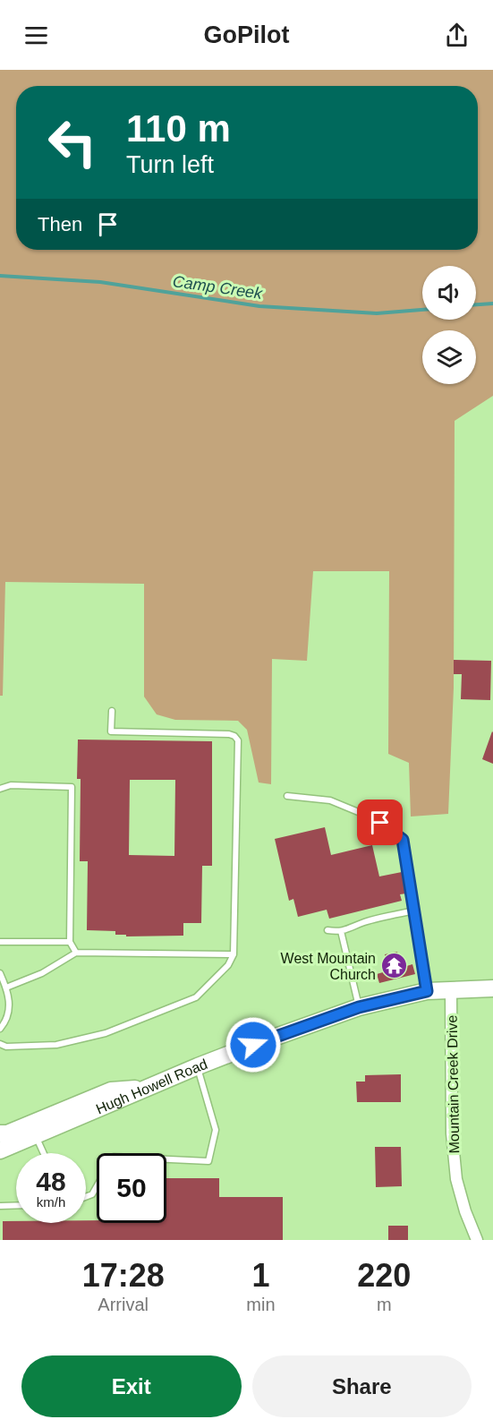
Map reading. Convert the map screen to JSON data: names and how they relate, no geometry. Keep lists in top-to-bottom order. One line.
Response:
{"streets":{"main road":["Hugh Howell Road"],"street":["Mountain Creek Drive"]},"crossings":[["Mountain Creek Drive","Hugh Howell Road"]],"water":["Camp Creek"],"places":{"temple":["West Mountain Church"]},"page":{"header":"GoPilot","turn":["110 m","Turn left"],"then":"Then","speed":"48 km/h","limit":"50","eta":["17:28","Arrival","1","min","220","m"],"buttons":["Exit","Share"]}}
